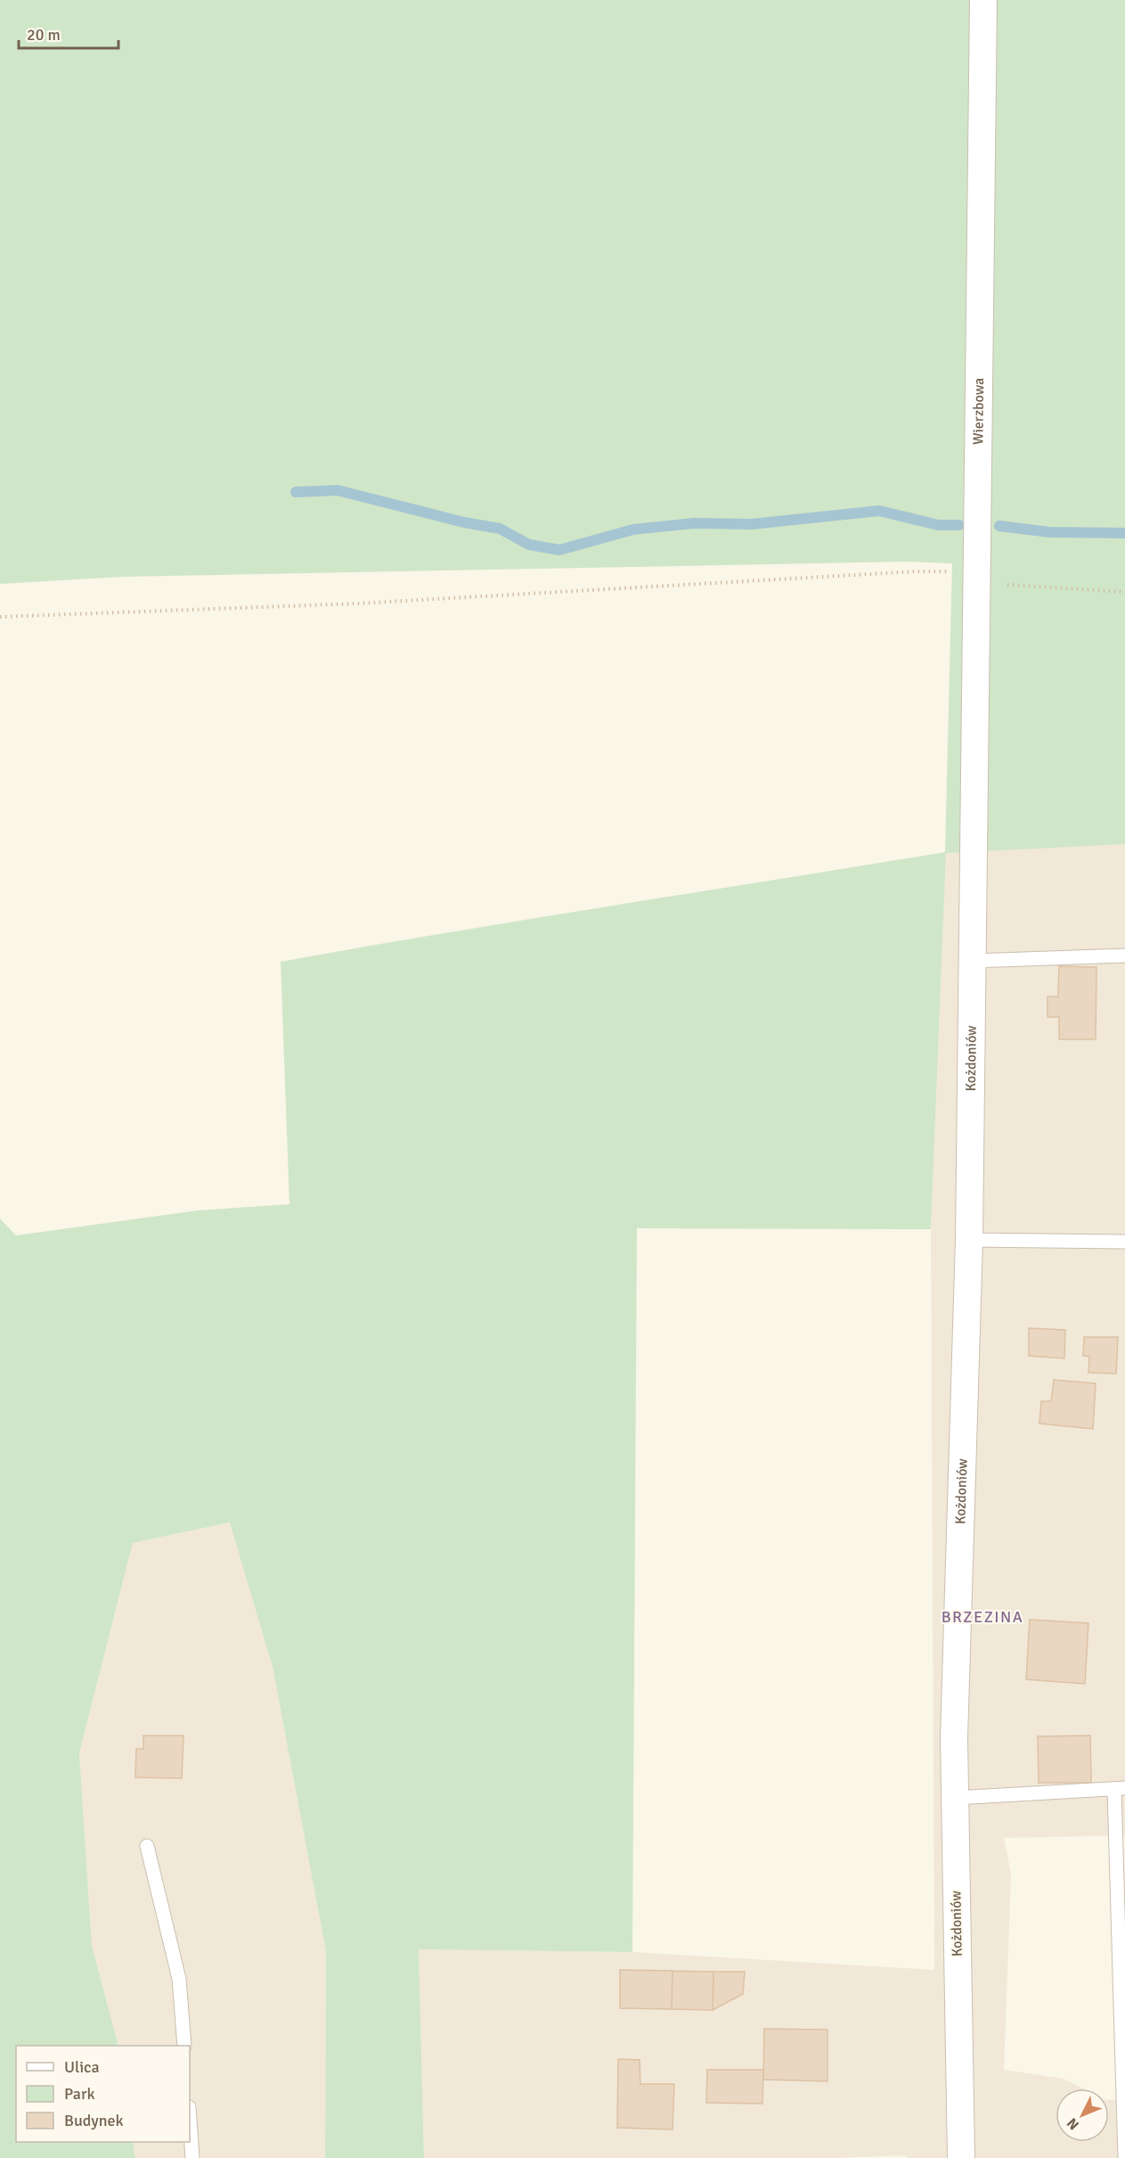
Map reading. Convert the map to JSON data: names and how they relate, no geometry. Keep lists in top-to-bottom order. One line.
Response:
{"streets":{"street":["Wierzbowa","Kożdoniów"]},"crossings":[["Wierzbowa","Kożdoniów"]],"districts":["BRZEZINA"],"legend":["Ulica","Park","Budynek"],"scale_bar":"20 m","north":"bottom left"}
